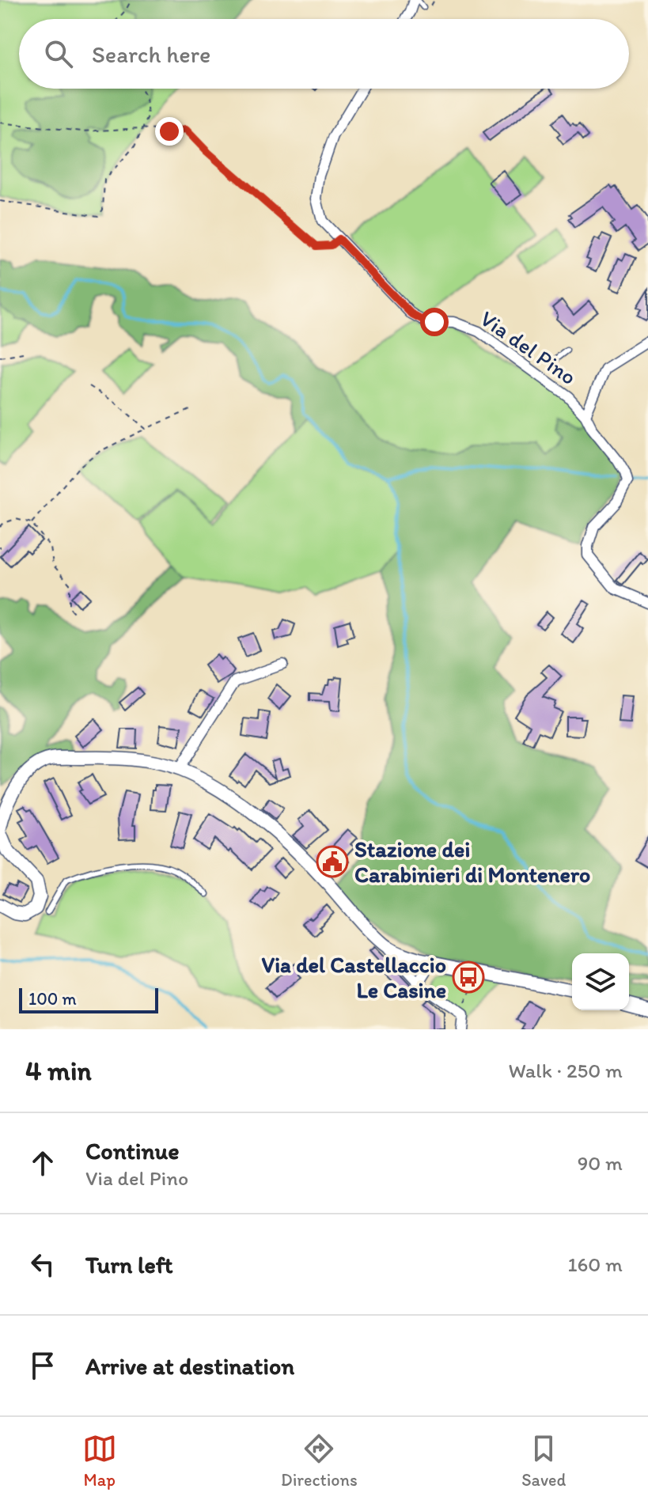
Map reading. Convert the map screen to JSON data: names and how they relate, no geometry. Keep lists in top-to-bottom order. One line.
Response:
{"streets":{"street":["Via del Pino"]},"places":{"public building":["Stazione dei Carabinieri di Montenero"],"bus stop":["Via del Castellaccio Le Casine"]},"scale_bar":"100 m","page":{"search":"Search here","scale":"100 m","heading":["4 min","Walk · 250 m"],"list":[["Continue","Via del Pino","90 m"],["Turn left","160 m"],"Arrive at destination"],"nav":["Map","Directions","Saved"]}}
